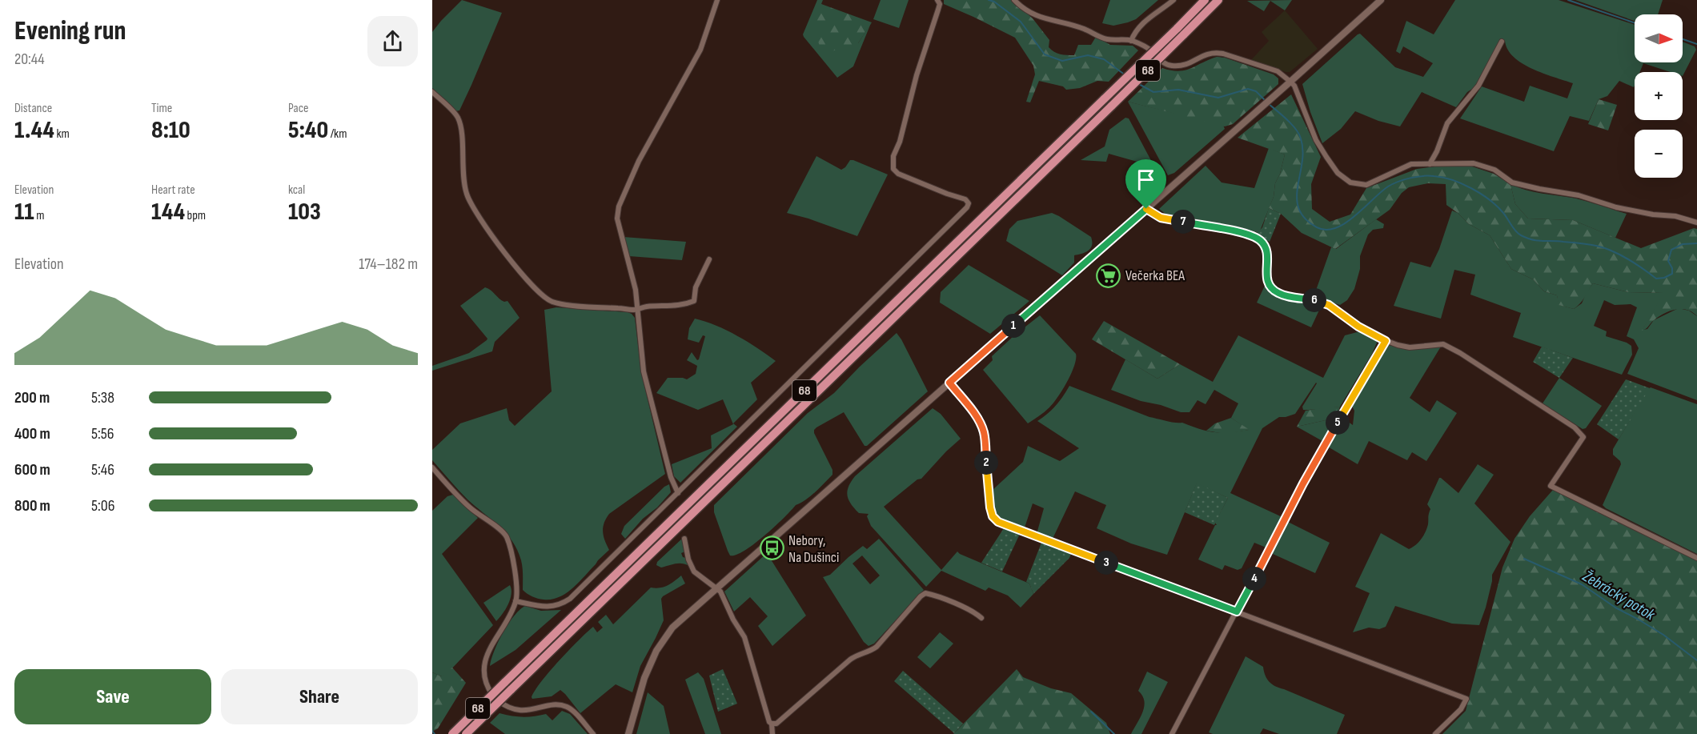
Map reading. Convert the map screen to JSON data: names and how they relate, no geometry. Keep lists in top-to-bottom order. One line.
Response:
{"streets":{"highway":["68"]},"water":["Žebrácký potok"],"places":{"supermarket":["Večerka BEA"],"bus stop":["Nebory, Na Dušinci"]},"north":"right","page":{"heading":["Evening run","20:44"],"map_buttons":["+","−"],"stats":[["Distance","1.44 km"],["Time","8:10"],["Pace","5:40 /km"],["Elevation","11 m"],["Heart rate","144 bpm"],["kcal","103"]],"pins":["7","6","1","5","2","3","4"],"chart":["Elevation","174–182 m"],"list":[{"name":"200 m","note":"5:38"},{"name":"400 m","note":"5:56"},{"name":"600 m","note":"5:46"},{"name":"800 m","note":"5:06"}],"buttons":["Save","Share"]}}
